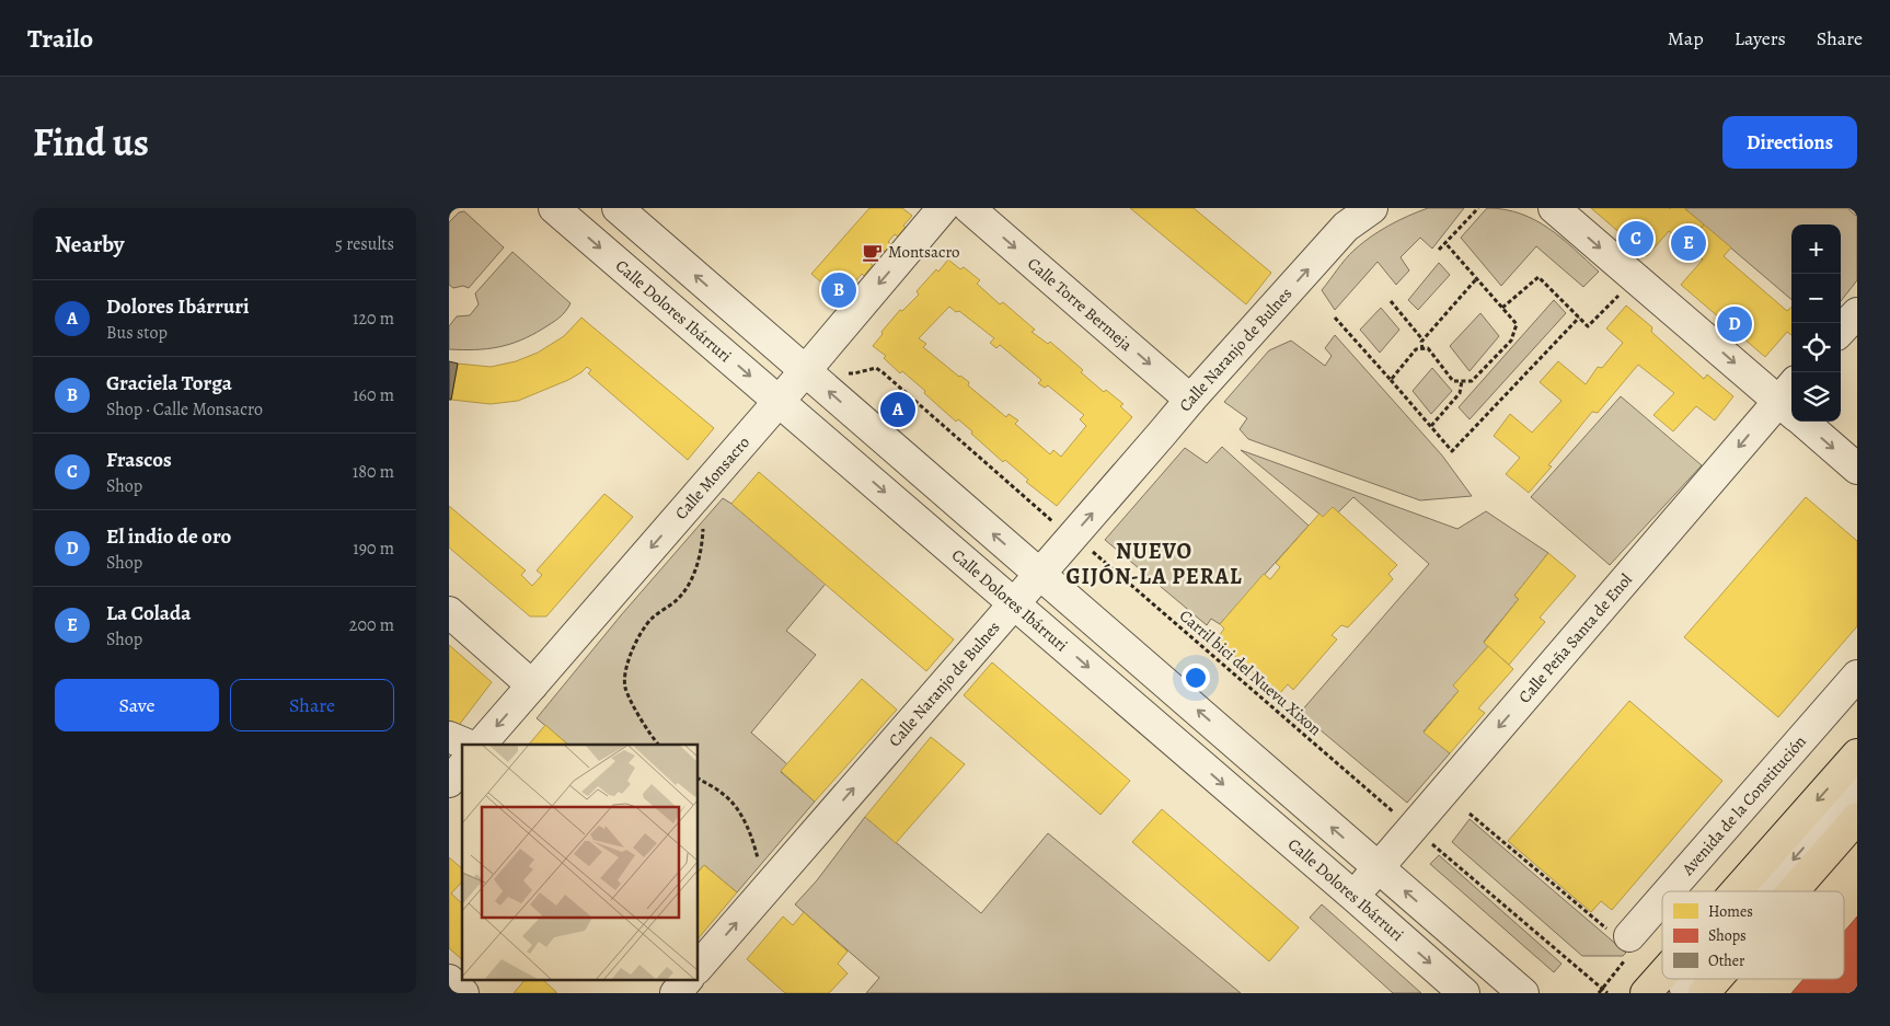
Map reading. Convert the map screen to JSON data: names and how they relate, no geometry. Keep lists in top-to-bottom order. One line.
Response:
{"streets":{"street":["Calle Torre Bermeja","Calle Dolores Ibárruri","Calle Naranjo de Bulnes","Calle Monsacro","Calle Peña Santa de Enol","Avenida de la Constitución"],"path":["Carril bici del Nuevu Xixon"]},"crossings":[["Calle Torre Bermeja","Calle Naranjo de Bulnes"],["Calle Dolores Ibárruri","Calle Naranjo de Bulnes"],["Calle Dolores Ibárruri","Calle Monsacro"],["Calle Dolores Ibárruri","Calle Peña Santa de Enol"],["Calle Naranjo de Bulnes","Carril bici del Nuevu Xixon"],["Calle Monsacro","Carril bici del Nuevu Xixon"],["Calle Peña Santa de Enol","Carril bici del Nuevu Xixon"]],"one_way":["Calle Naranjo de Bulnes","Calle Monsacro","Calle Peña Santa de Enol"],"districts":["NUEVO GIJÓN-LA PERAL"],"places":{"cafe":["Montsacro"]},"legend":["Homes","Shops","Other"],"page":{"header":"Trailo","nav":["Map","Layers","Share"],"title":"Find us","buttons":["Directions",["Save","Share"]],"heading":["Nearby","5 results"],"pins":["C","E","B","D","A"],"map_buttons":["+","−"],"list":[{"mark":"A","name":"Dolores Ibárruri","note":"Bus stop","value":"120 m"},{"mark":"B","name":"Graciela Torga","note":"Shop · Calle Monsacro","value":"160 m"},{"mark":"C","name":"Frascos","note":"Shop","value":"180 m"},{"mark":"D","name":"El indio de oro","note":"Shop","value":"190 m"},{"mark":"E","name":"La Colada","note":"Shop","value":"200 m"}]}}
